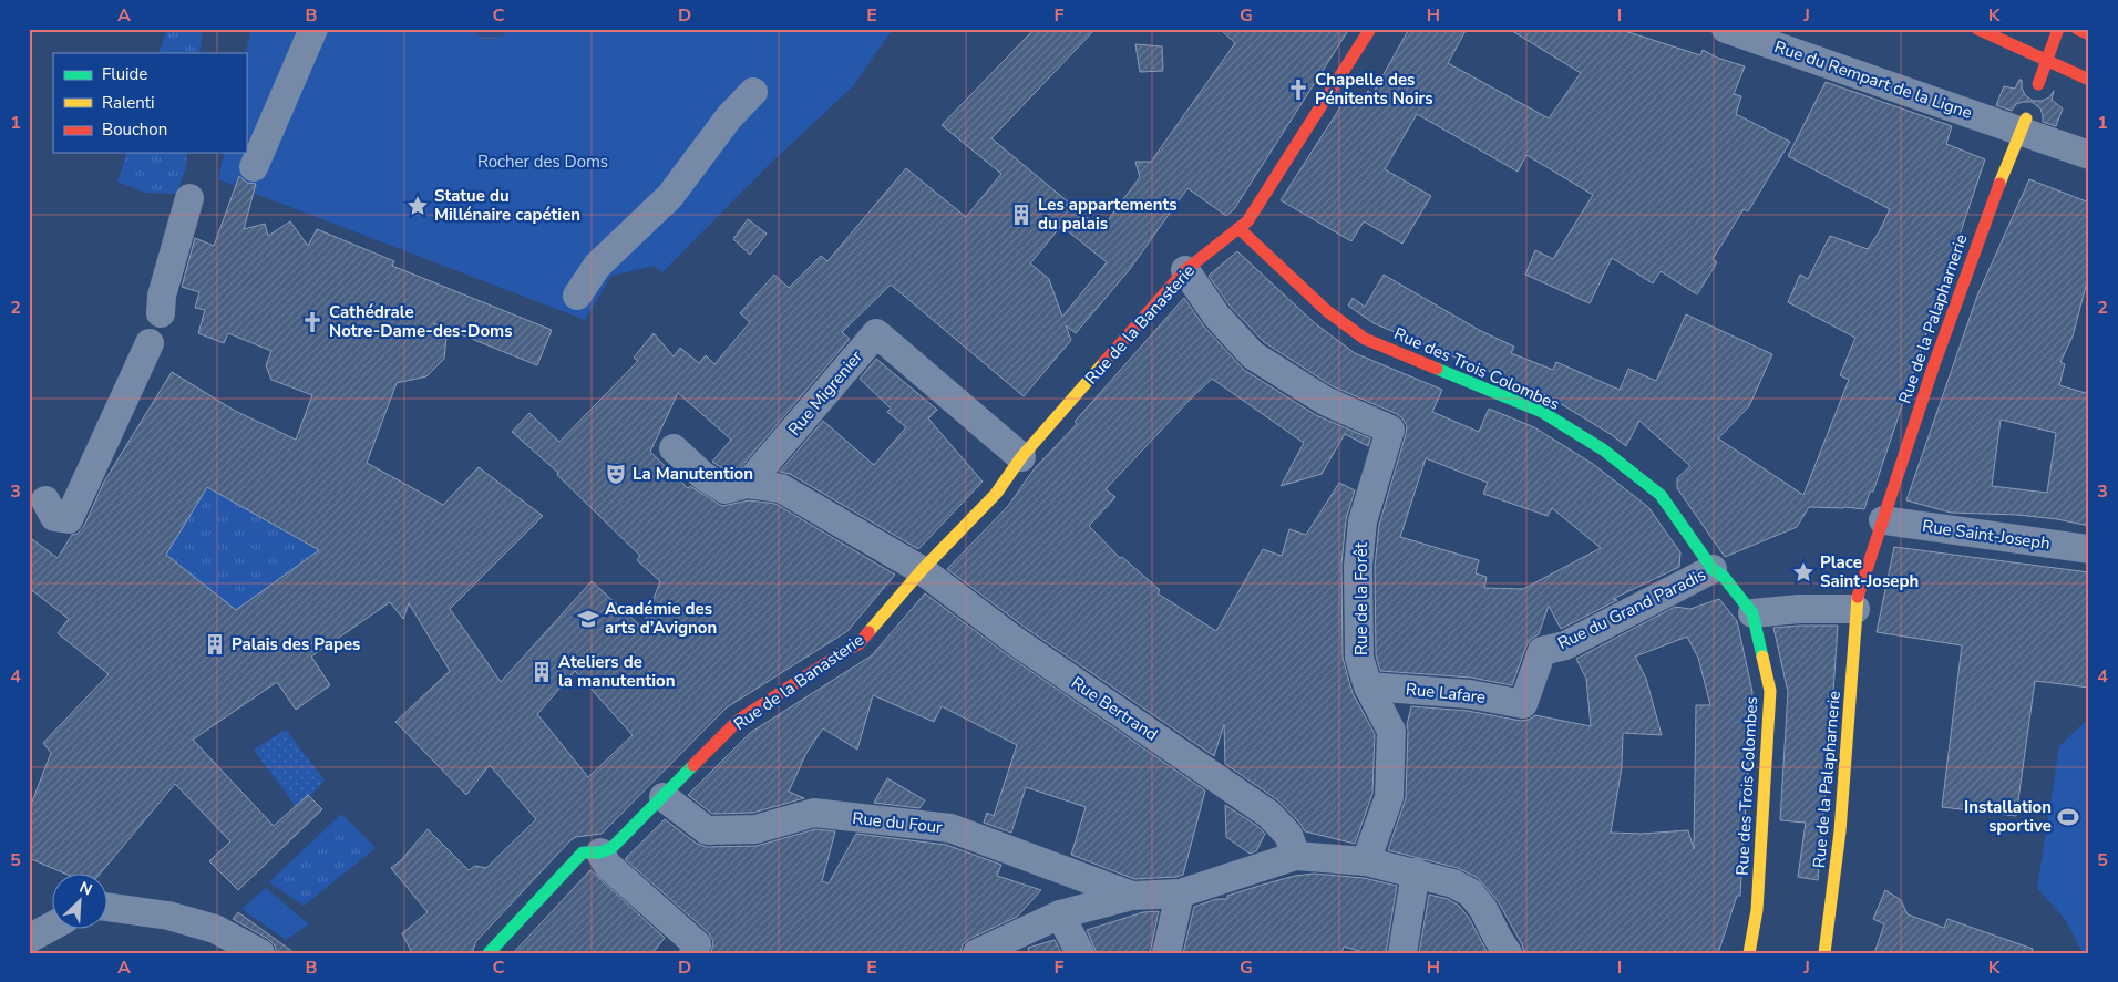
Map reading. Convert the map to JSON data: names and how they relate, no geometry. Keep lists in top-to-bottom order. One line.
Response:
{"streets":{"street":["Rue du Rempart de la Ligne","Rue de la Palapharnerie","Rue de la Banasterie","Rue des Trois Colombes","Rue Migrenier","Rue Saint-Joseph","Rue de la Forêt","Rue du Grand Paradis","Rue Lafare","Rue Bertrand","Rue du Four"]},"crossings":[["Rue du Rempart de la Ligne","Rue de la Palapharnerie"],["Rue de la Palapharnerie","Rue Saint-Joseph"],["Rue de la Banasterie","Rue des Trois Colombes"],["Rue de la Banasterie","Rue Migrenier"],["Rue de la Banasterie","Rue de la Forêt"],["Rue de la Banasterie","Rue Bertrand"],["Rue de la Banasterie","Rue du Four"],["Rue des Trois Colombes","Rue du Grand Paradis"],["Rue Migrenier","Rue Bertrand"],["Rue de la Forêt","Rue Lafare"],["Rue du Grand Paradis","Rue Lafare"]],"parks":["Rocher des Doms"],"places":{"church":["Chapelle des Pénitents Noirs","Cathédrale Notre-Dame-des-Doms"],"place":["Statue du Millénaire capétien","Place Saint-Joseph"],"building":["Les appartements du palais","Palais des Papes","Ateliers de la manutention"],"theatre":["La Manutention"],"school or university":["Académie des arts d’Avignon"],"sports":["Installation sportive"]},"legend":["Fluide","Ralenti","Bouchon"],"north":"top right","grid":{"columns":["A","B","C","D","E","F","G","H","I","J","K"],"rows":["1","2","3","4","5"]}}
